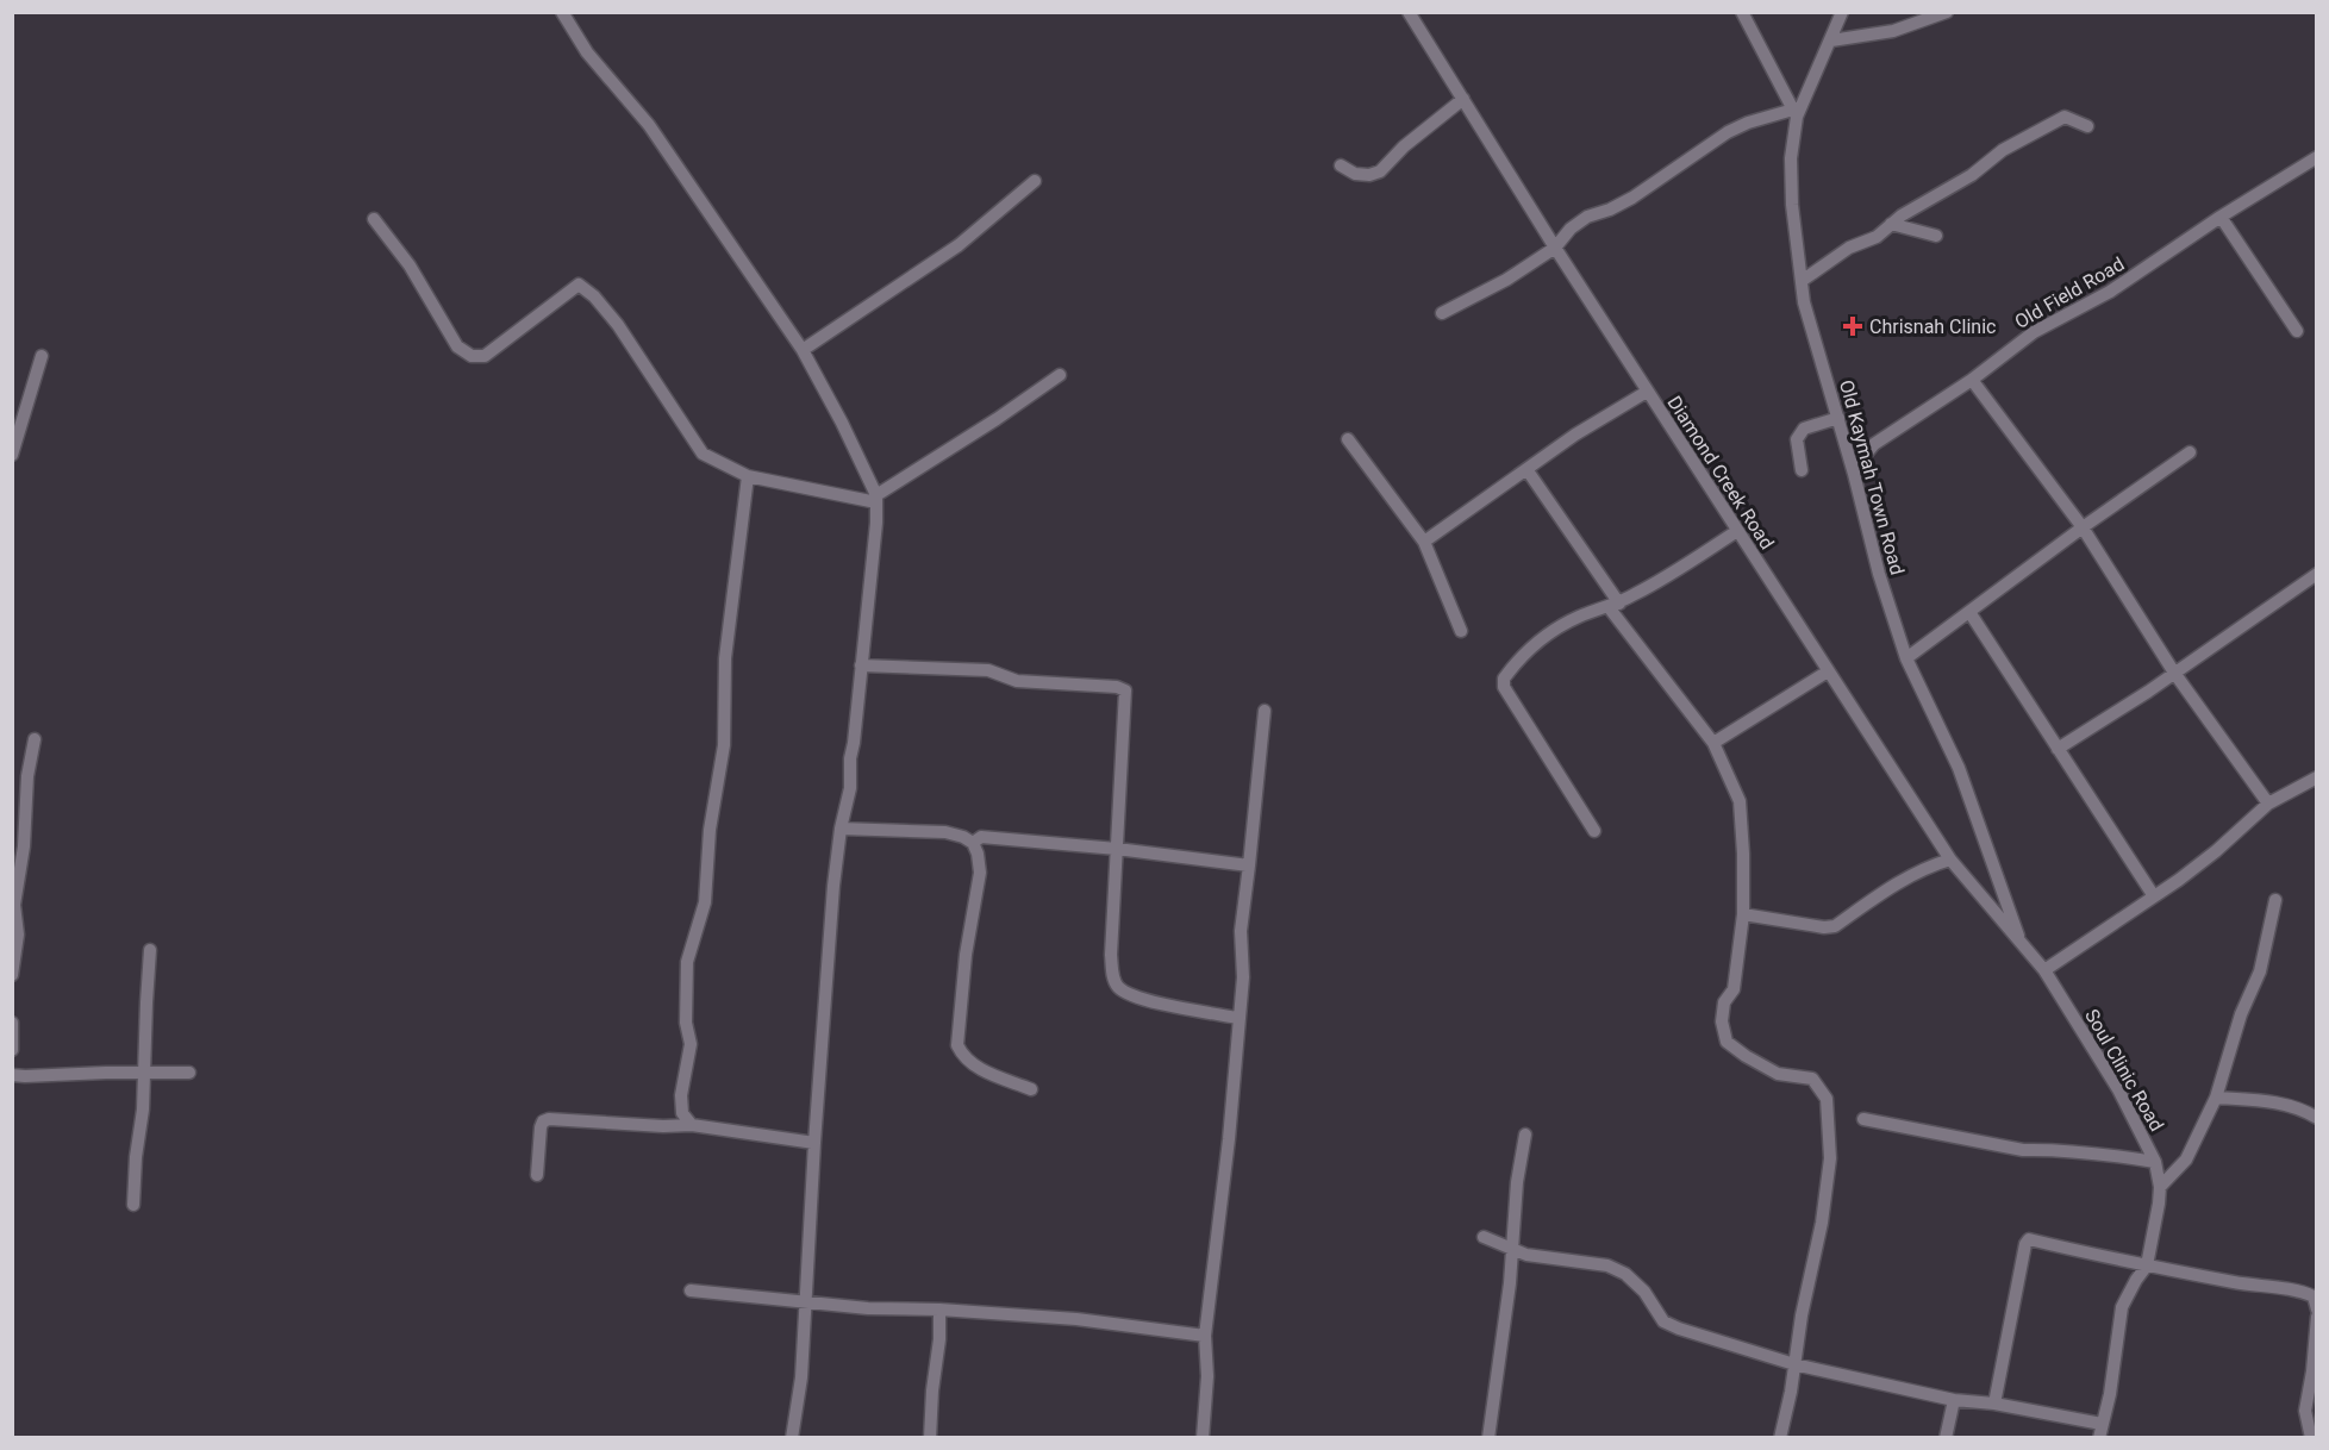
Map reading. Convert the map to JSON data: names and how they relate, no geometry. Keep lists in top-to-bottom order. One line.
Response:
{"streets":{"street":["Old Field Road","Diamond Creek Road","Old Kaymah Town Road","Soul Clinic Road"]},"crossings":[["Old Field Road","Old Kaymah Town Road"],["Diamond Creek Road","Old Kaymah Town Road"],["Diamond Creek Road","Soul Clinic Road"],["Old Kaymah Town Road","Soul Clinic Road"]],"places":{"health":["Chrisnah Clinic"]}}
